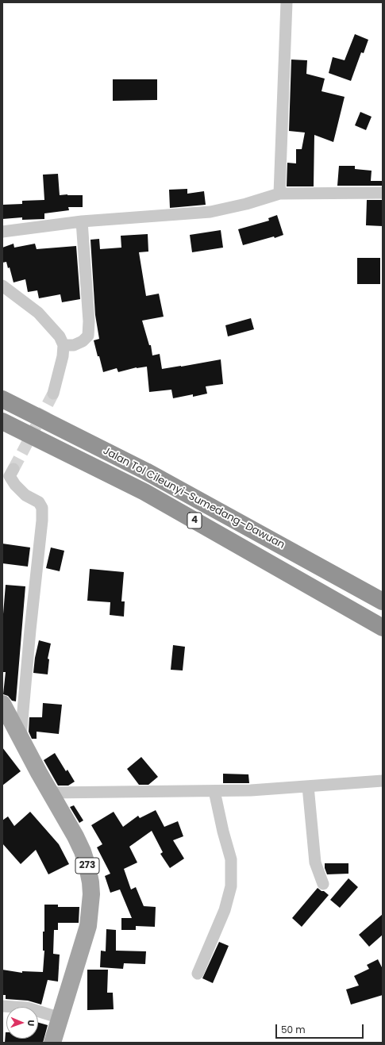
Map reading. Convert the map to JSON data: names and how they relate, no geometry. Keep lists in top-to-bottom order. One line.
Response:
{"streets":{"highway":["Jalan Tol Cileunyi–Sumedang–Dawuan","4"],"main road":["273"]},"scale_bar":"50 m","north":"right"}
